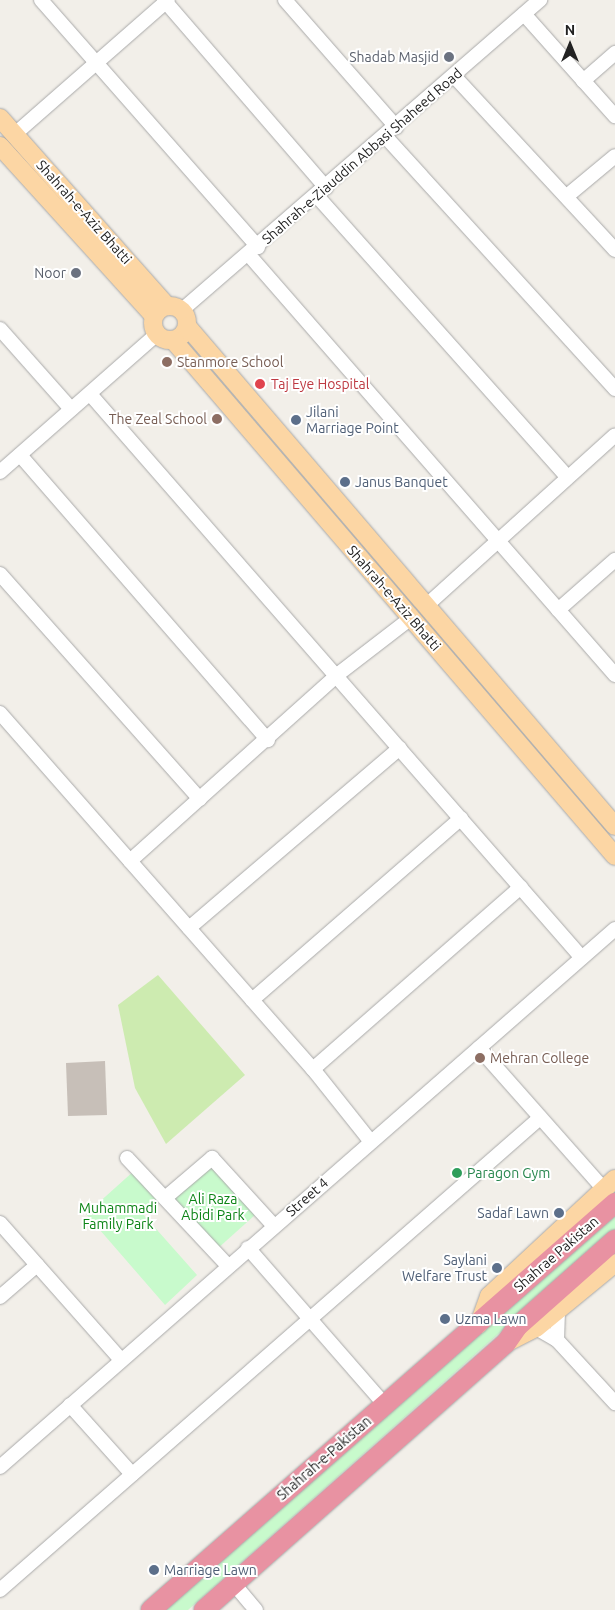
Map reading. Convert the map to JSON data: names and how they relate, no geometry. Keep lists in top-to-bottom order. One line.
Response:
{"streets":{"highway":["Shahrae Pakistan","Shahrah-e-Pakistan"],"main road":["Shahrah-e-Aziz Bhatti"],"street":["Shahrah-e-Ziauddin Abbasi Shaheed Road","Street 4"]},"crossings":[["Shahrah-e-Ziauddin Abbasi Shaheed Road","Shahrah-e-Aziz Bhatti"],["Shahrae Pakistan","Shahrah-e-Pakistan"]],"parks":["Ali Raza Abidi Park","Muhammadi Family Park"],"places":["Shadab Masjid","Noor","Stanmore School","Taj Eye Hospital","The Zeal School","Jilani Marriage Point","Janus Banquet","Mehran College","Paragon Gym","Sadaf Lawn","Saylani Welfare Trust","Uzma Lawn","Marriage Lawn"],"north":"top"}
